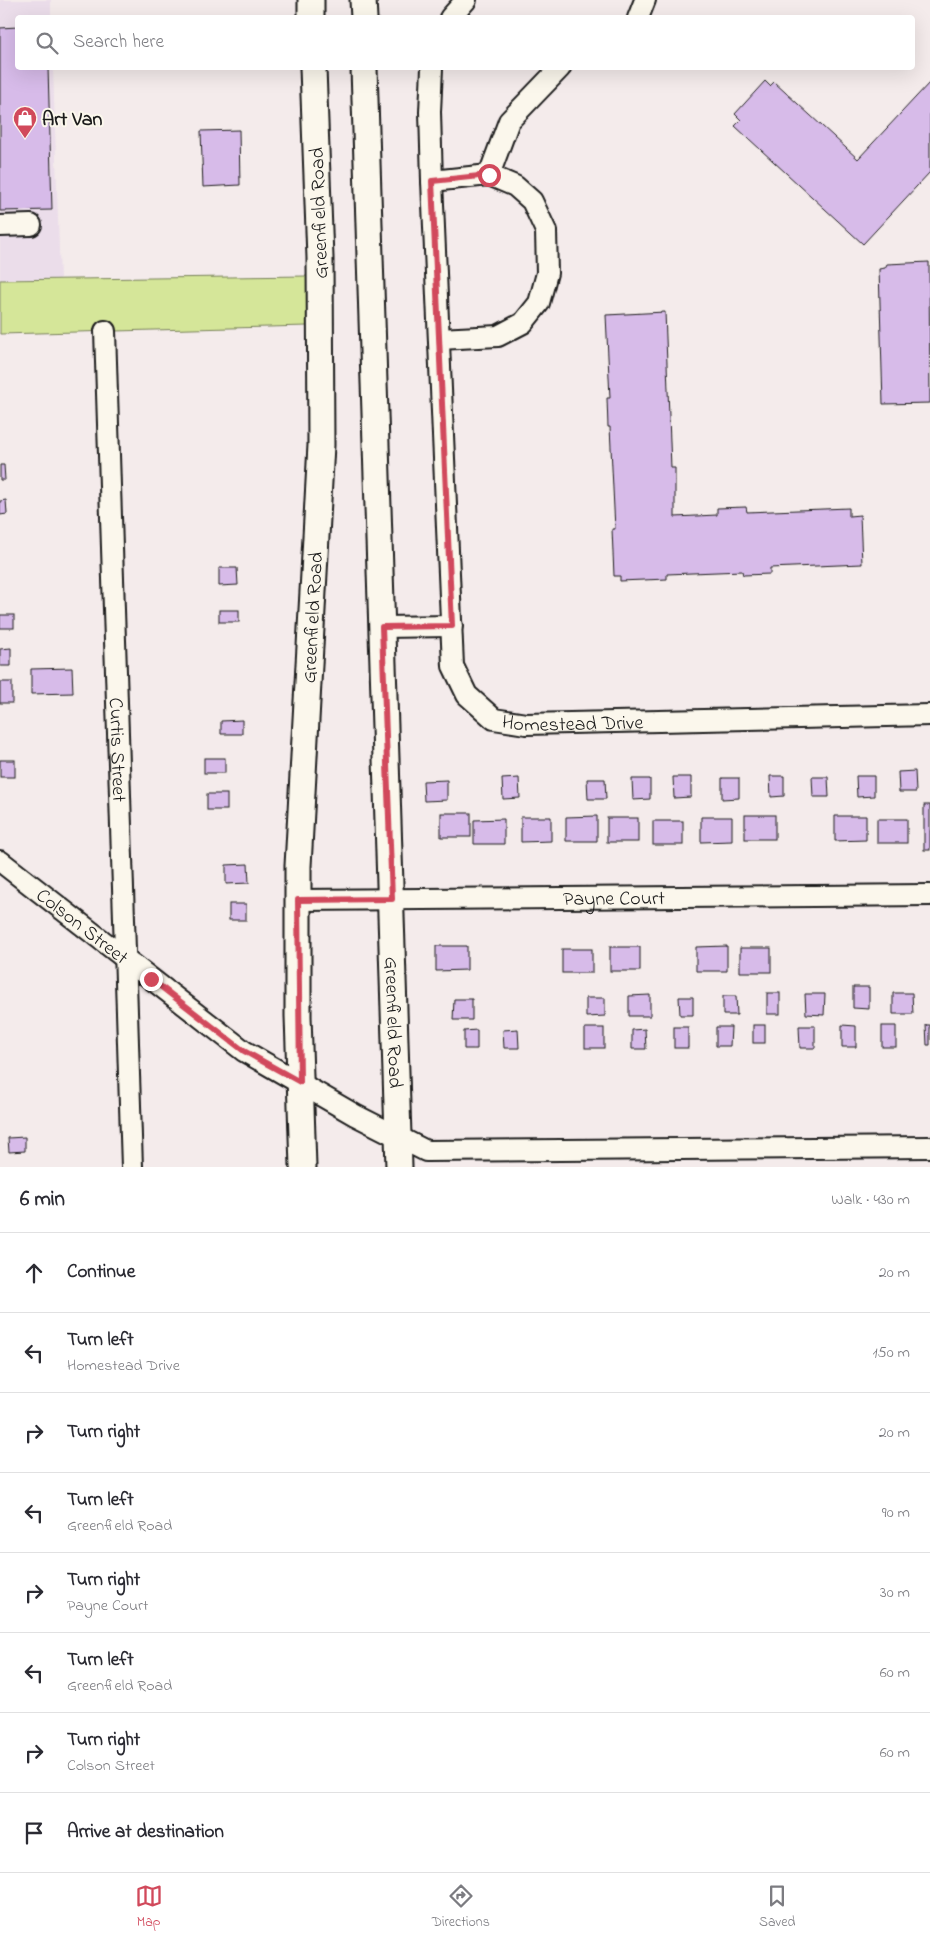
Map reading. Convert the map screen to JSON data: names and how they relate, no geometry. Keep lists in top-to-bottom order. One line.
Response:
{"streets":{"main road":["Greenfield Road"],"street":["Homestead Drive","Curtis Street","Payne Court","Colson Street"]},"crossings":[["Greenfield Road","Payne Court"],["Greenfield Road","Colson Street"],["Curtis Street","Colson Street"]],"places":{"shop":["Art Van"]},"page":{"search":"Search here","heading":["6 min","Walk · 430 m"],"list":[["Continue","20 m"],["Turn left","Homestead Drive","150 m"],["Turn right","20 m"],["Turn left","Greenfield Road","90 m"],["Turn right","Payne Court","30 m"],["Turn left","Greenfield Road","60 m"],["Turn right","Colson Street","60 m"],"Arrive at destination"],"nav":["Map","Directions","Saved"]}}
